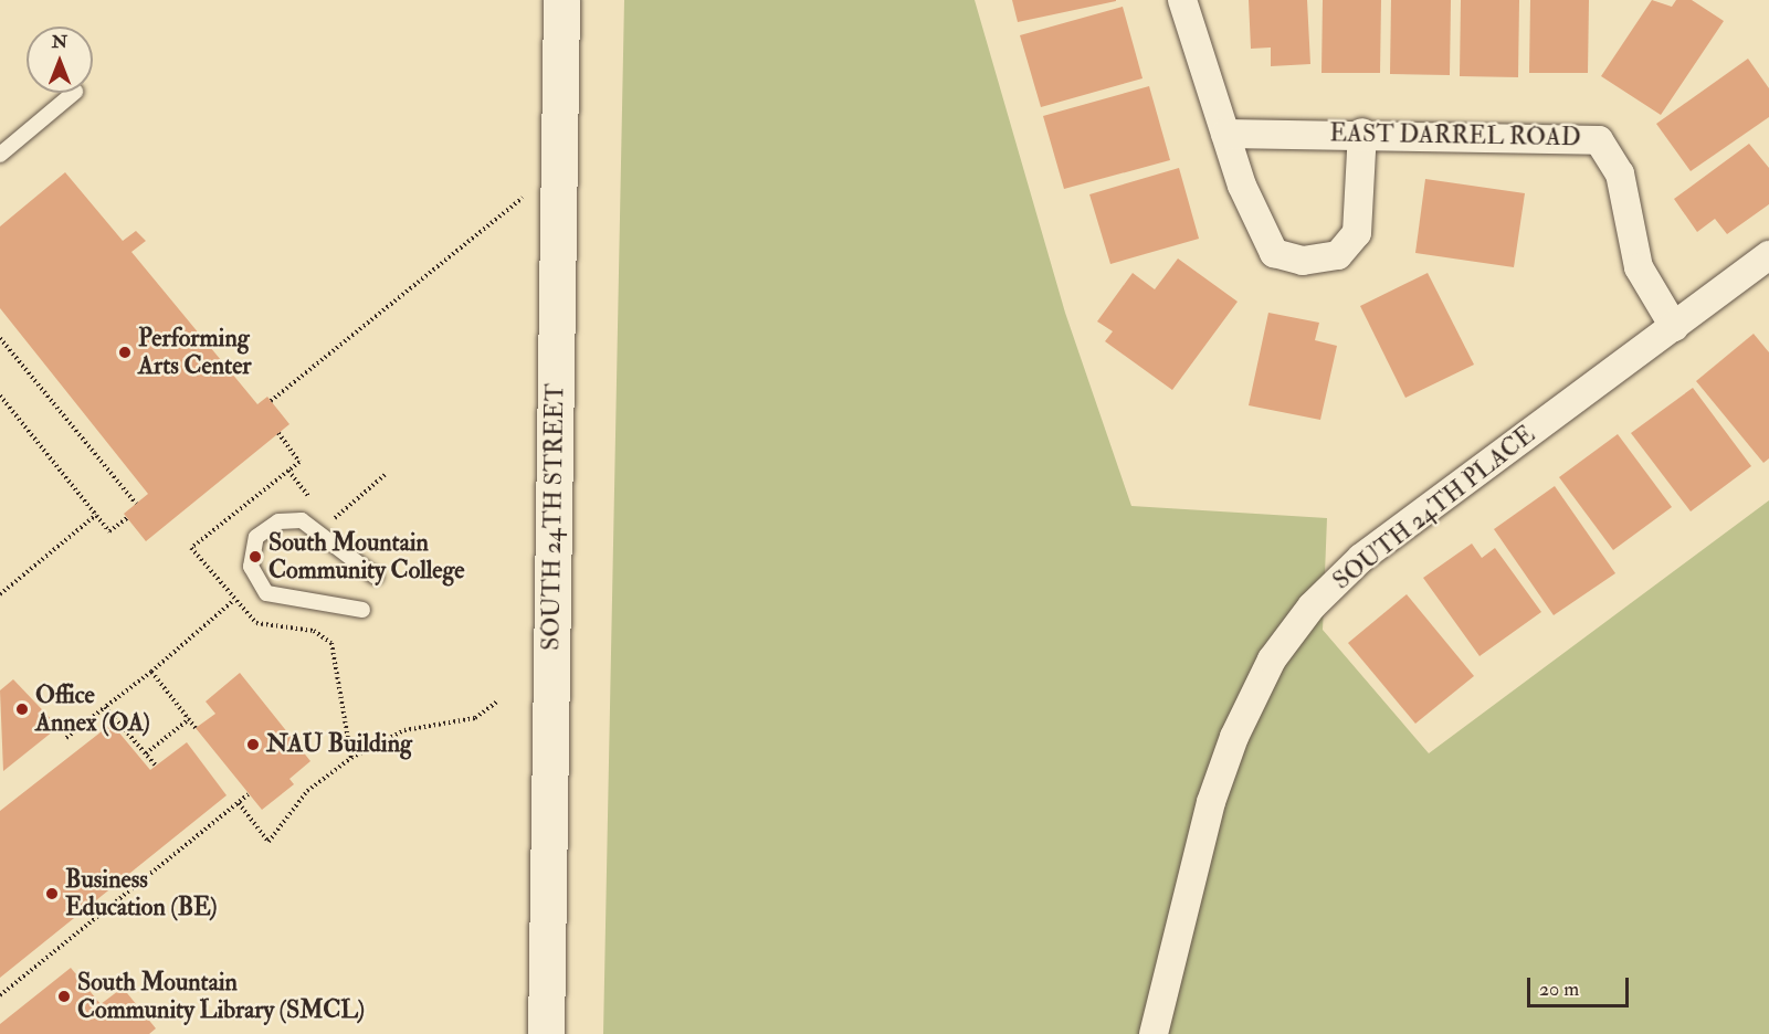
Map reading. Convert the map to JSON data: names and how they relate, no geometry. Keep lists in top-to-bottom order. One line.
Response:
{"streets":{"main road":["SOUTH 24TH STREET"],"street":["EAST DARREL ROAD","SOUTH 24TH PLACE"]},"crossings":[["EAST DARREL ROAD","SOUTH 24TH PLACE"]],"places":["Performing Arts Center","South Mountain Community College","Office Annex (OA)","NAU Building","Business Education (BE)","South Mountain Community Library (SMCL)"],"scale_bar":"20 m","north":"top"}
